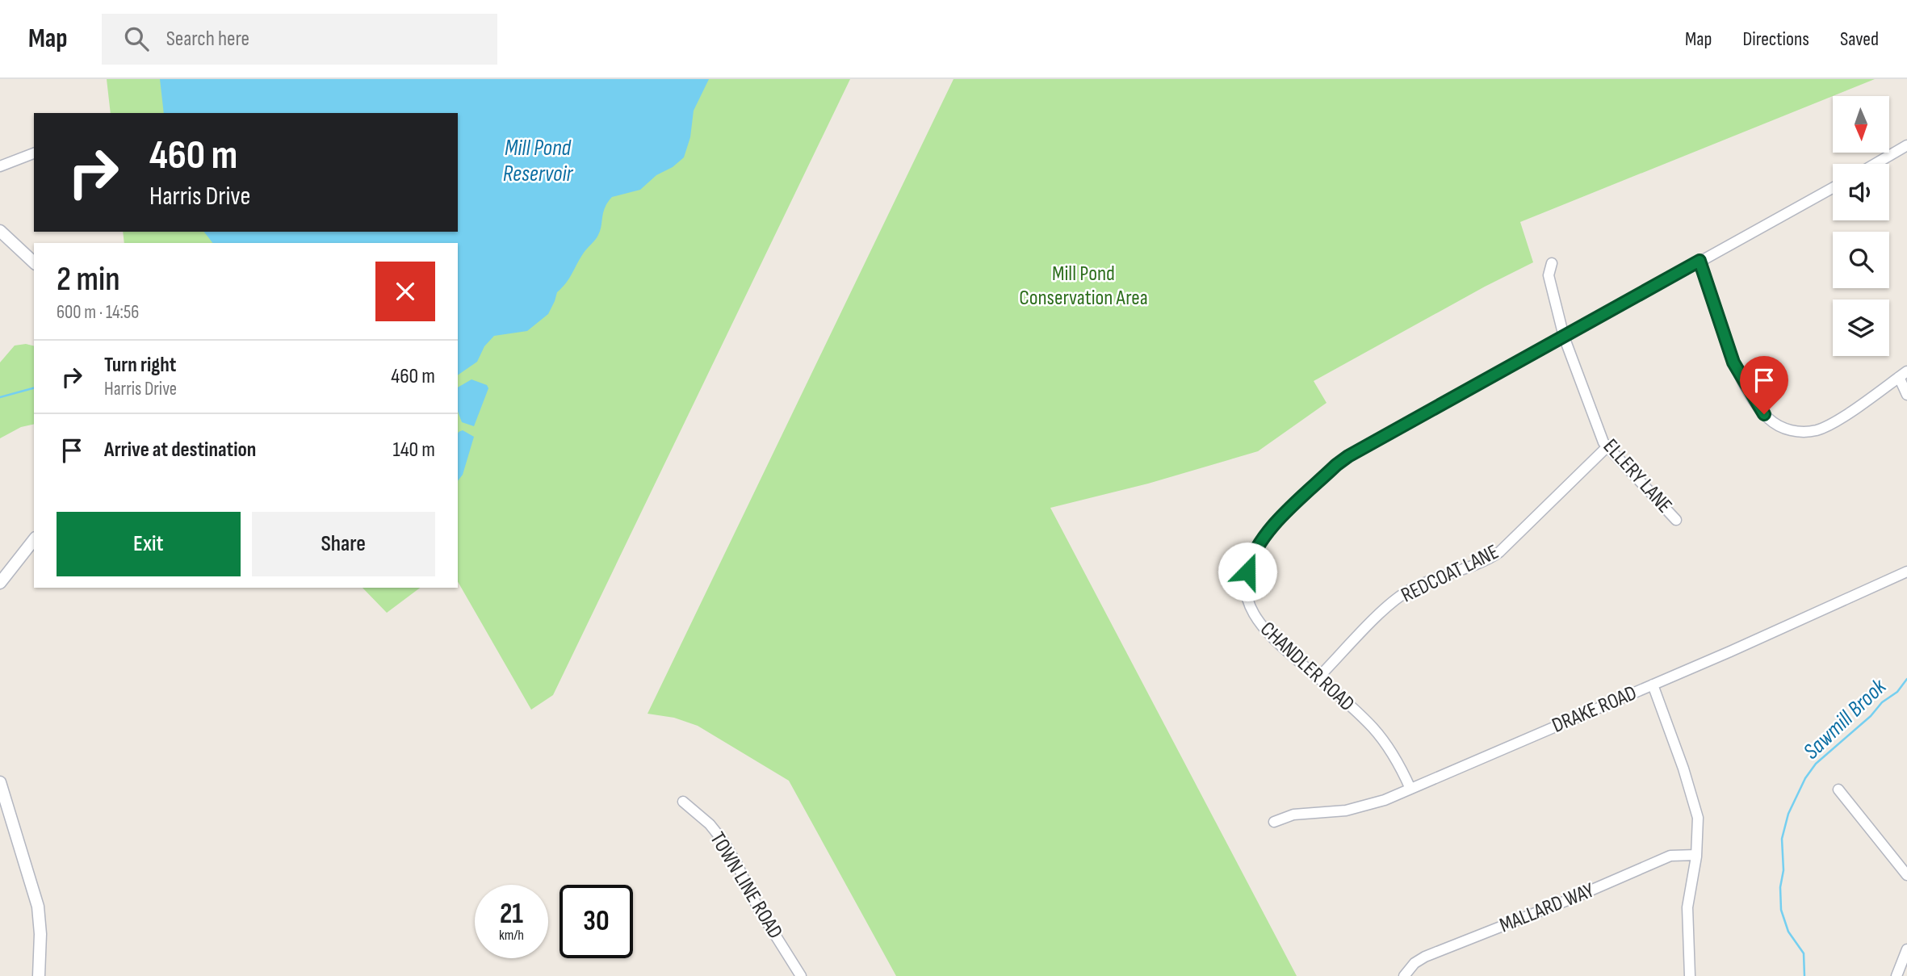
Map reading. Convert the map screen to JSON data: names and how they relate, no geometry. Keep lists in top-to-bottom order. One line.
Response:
{"streets":{"street":["ELLERY LANE","REDCOAT LANE","CHANDLER ROAD","DRAKE ROAD","TOWN LINE ROAD","MALLARD WAY"]},"crossings":[["ELLERY LANE","REDCOAT LANE"],["ELLERY LANE","CHANDLER ROAD"],["REDCOAT LANE","CHANDLER ROAD"],["CHANDLER ROAD","DRAKE ROAD"]],"water":["Mill Pond Reservoir","Sawmill Brook"],"parks":["Mill Pond Conservation Area"],"north":"bottom","page":{"header":"Map","search":"Search here","nav":["Map","Directions","Saved"],"turn":["460 m","Harris Drive"],"heading":["2 min","600 m · 14:56"],"list":[{"name":"Turn right","note":"Harris Drive","value":"460 m"},{"name":"Arrive at destination","value":"140 m"}],"buttons":["Exit","Share"],"speed":"21 km/h","limit":"30"}}
